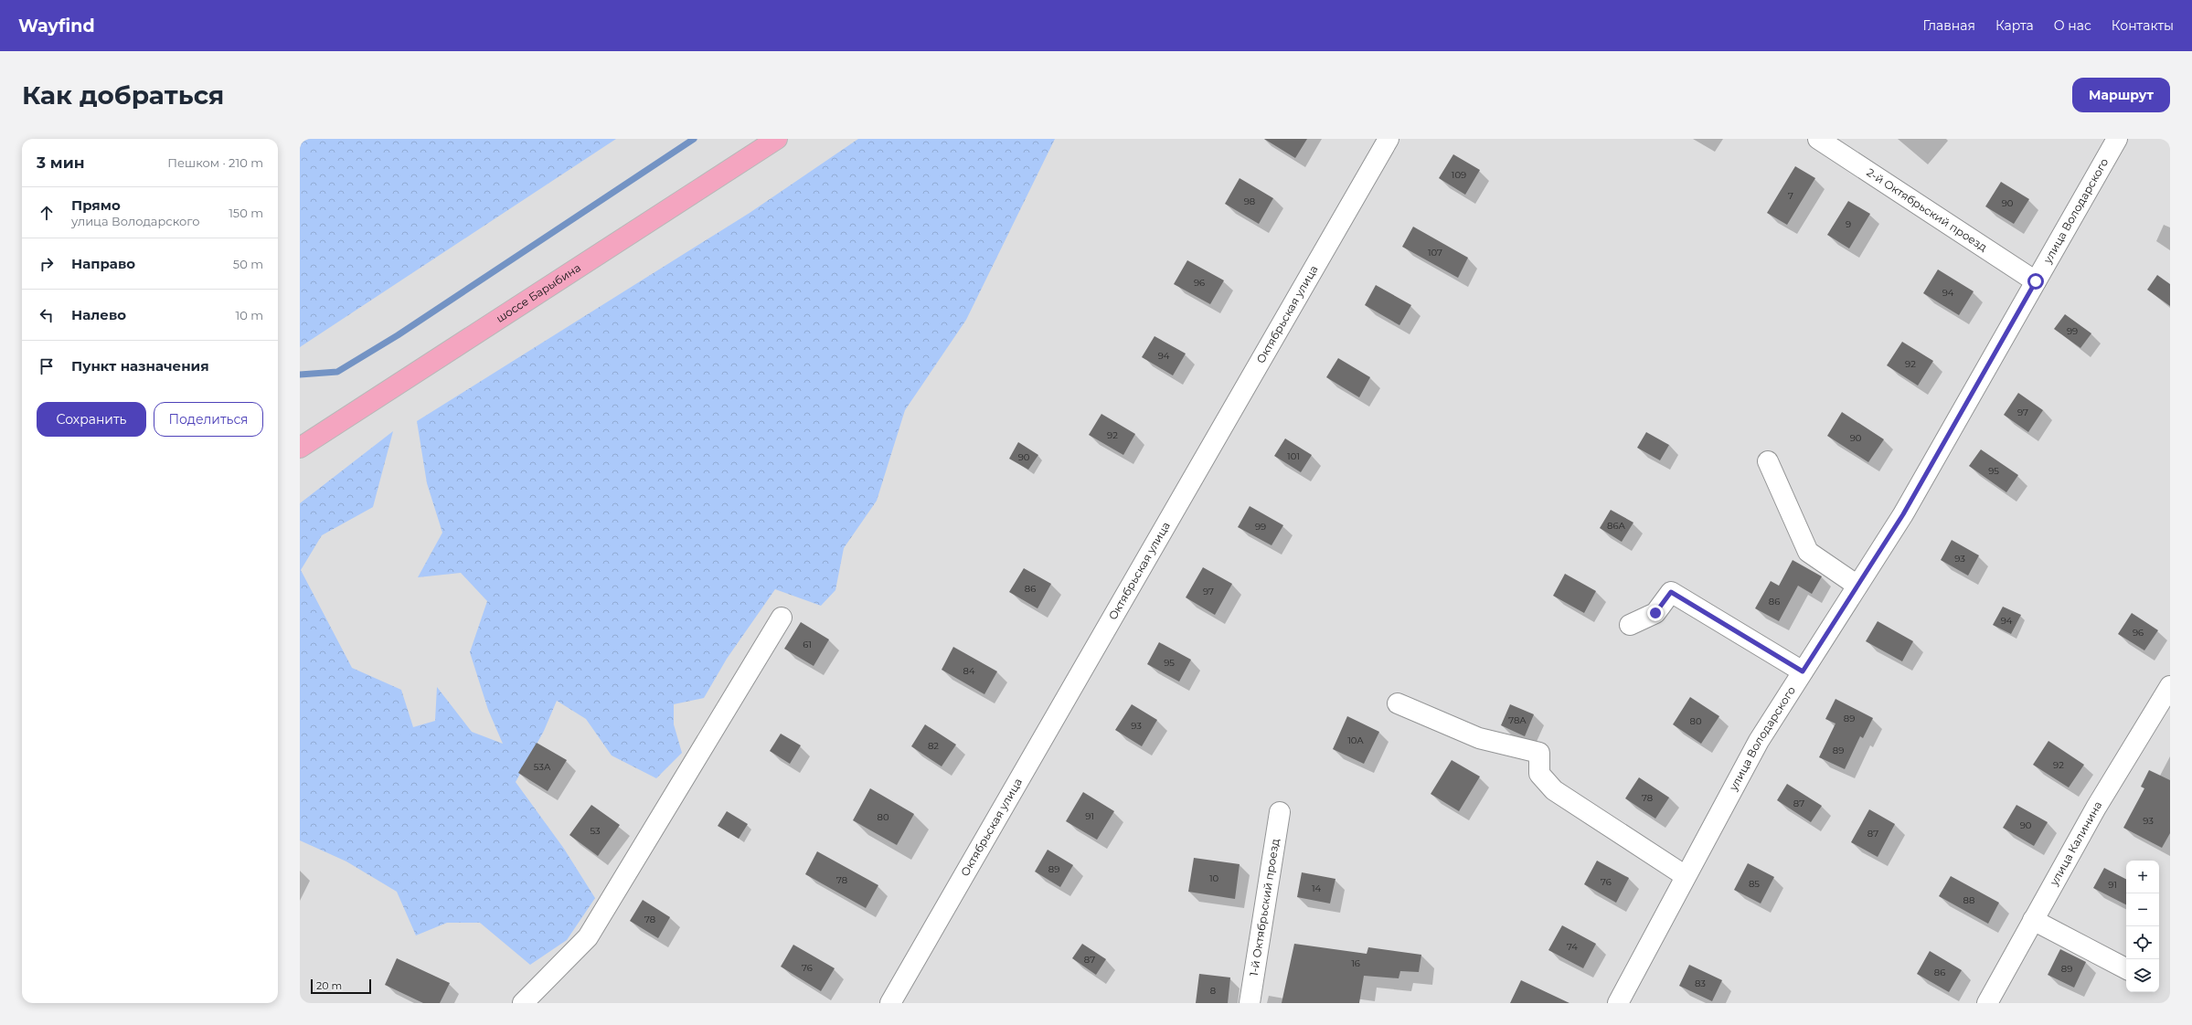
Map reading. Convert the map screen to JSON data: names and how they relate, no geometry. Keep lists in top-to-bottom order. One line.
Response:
{"streets":{"main road":["шоссе Барыбина"],"street":["2-й Октябрьский проезд","улица Володарского","Октябрьская улица","улица Калинина","1-й Октябрьский проезд"]},"crossings":[["2-й Октябрьский проезд","улица Володарского"]],"house_numbers":["109","7","98","90","9","107","96","94","99","94","92","97","92","90","101","90","95","86А","99","93","86","97","86","94","96","61","95","84","89","78А","80","93","10А","82","89","92","53А","78","87","91","80","93","90","53","87","89","10","78","76","85","91","14","88","78","74","87","16","76","89","86","83","8"],"scale_bar":"20 m","page":{"header":"Wayfind","nav":["Главная","Карта","О нас","Контакты"],"buttons":["Маршрут",["Сохранить","Поделиться"]],"title":"Как добраться","heading":["3 мин","Пешком · 210 m"],"list":[["Прямо","улица Володарского","150 m"],["Направо","50 m"],["Налево","10 m"],"Пункт назначения"],"map_buttons":["+","−"],"scale":"20 m"}}
